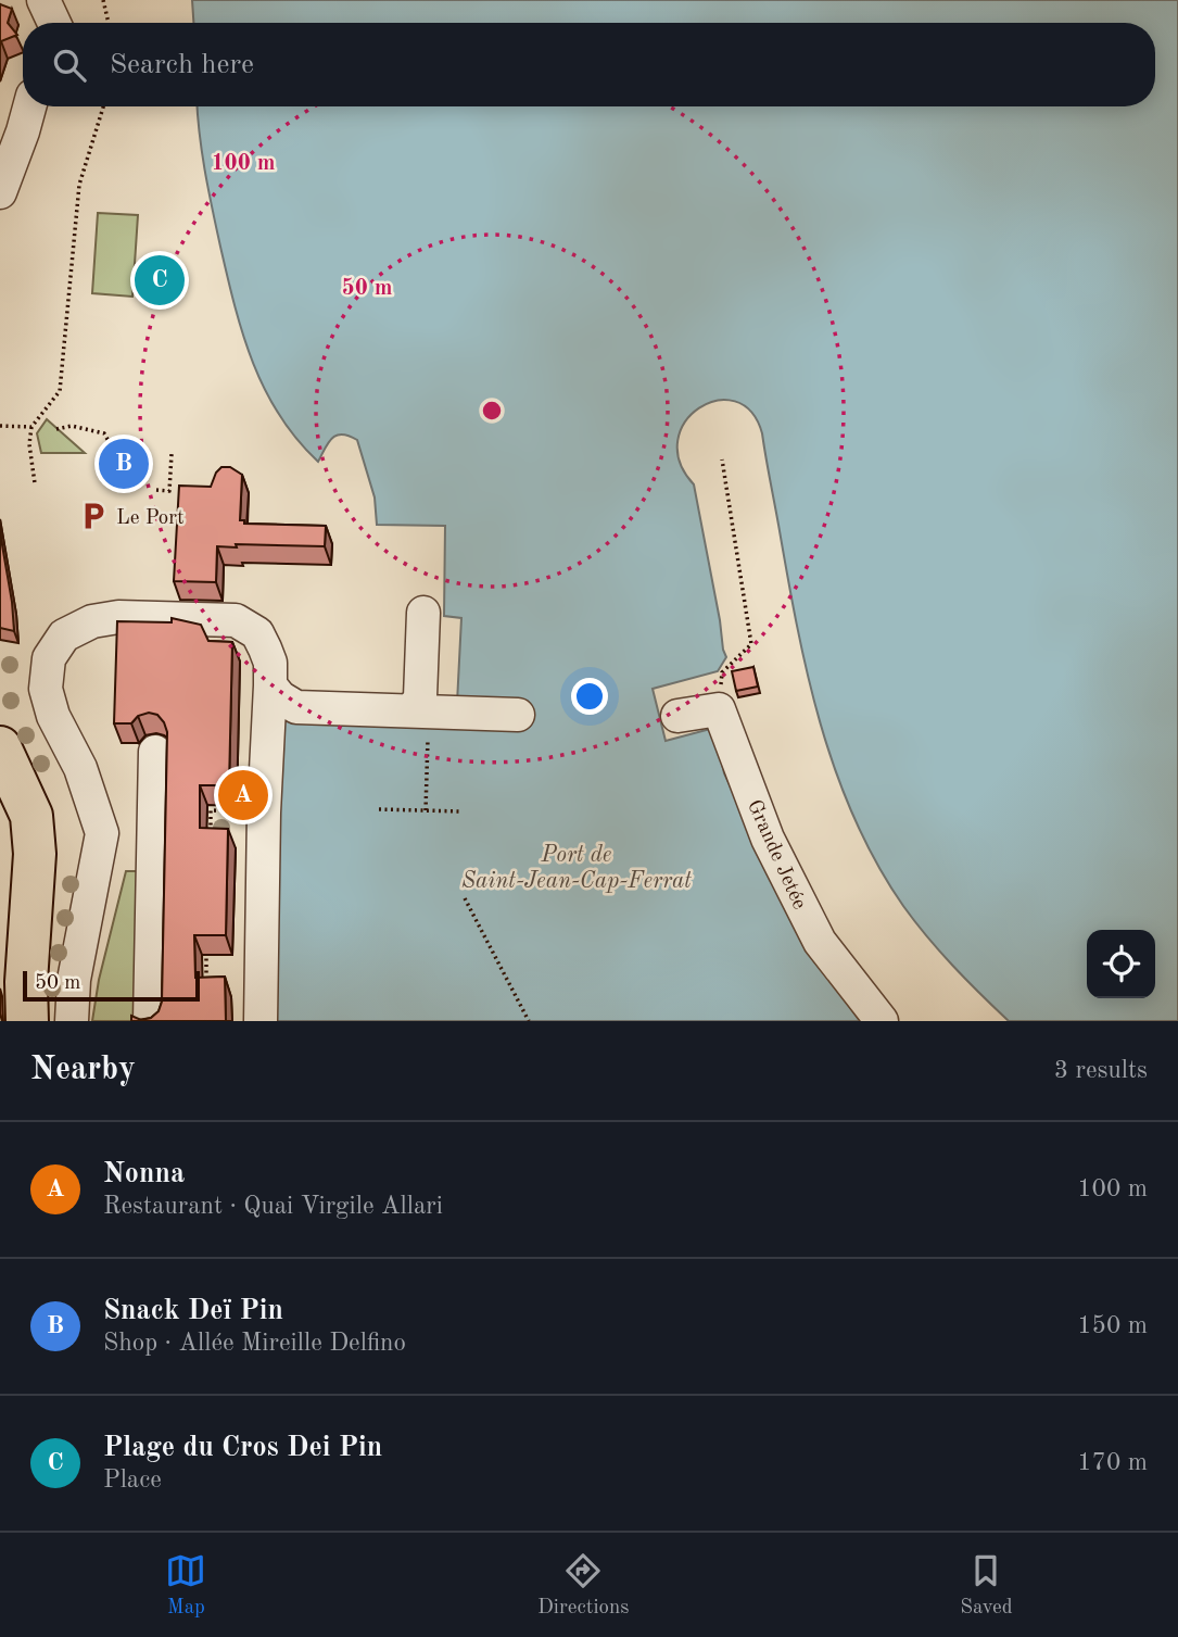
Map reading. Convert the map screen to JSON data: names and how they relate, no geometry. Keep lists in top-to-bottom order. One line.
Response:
{"streets":{"street":["Grande Jetée"]},"water":["Port de Saint-Jean-Cap-Ferrat"],"places":{"parking":["Le Port"]},"scale_bar":"50 m","page":{"search":"Search here","pins":["C","B","A"],"scale":"50 m","heading":["Nearby","3 results"],"list":[{"mark":"A","name":"Nonna","note":"Restaurant · Quai Virgile Allari","value":"100 m"},{"mark":"B","name":"Snack Deï Pin","note":"Shop · Allée Mireille Delfino","value":"150 m"},{"mark":"C","name":"Plage du Cros Dei Pin","note":"Place","value":"170 m"}],"nav":["Map","Directions","Saved"]},"rings":["100 m","50 m"]}
